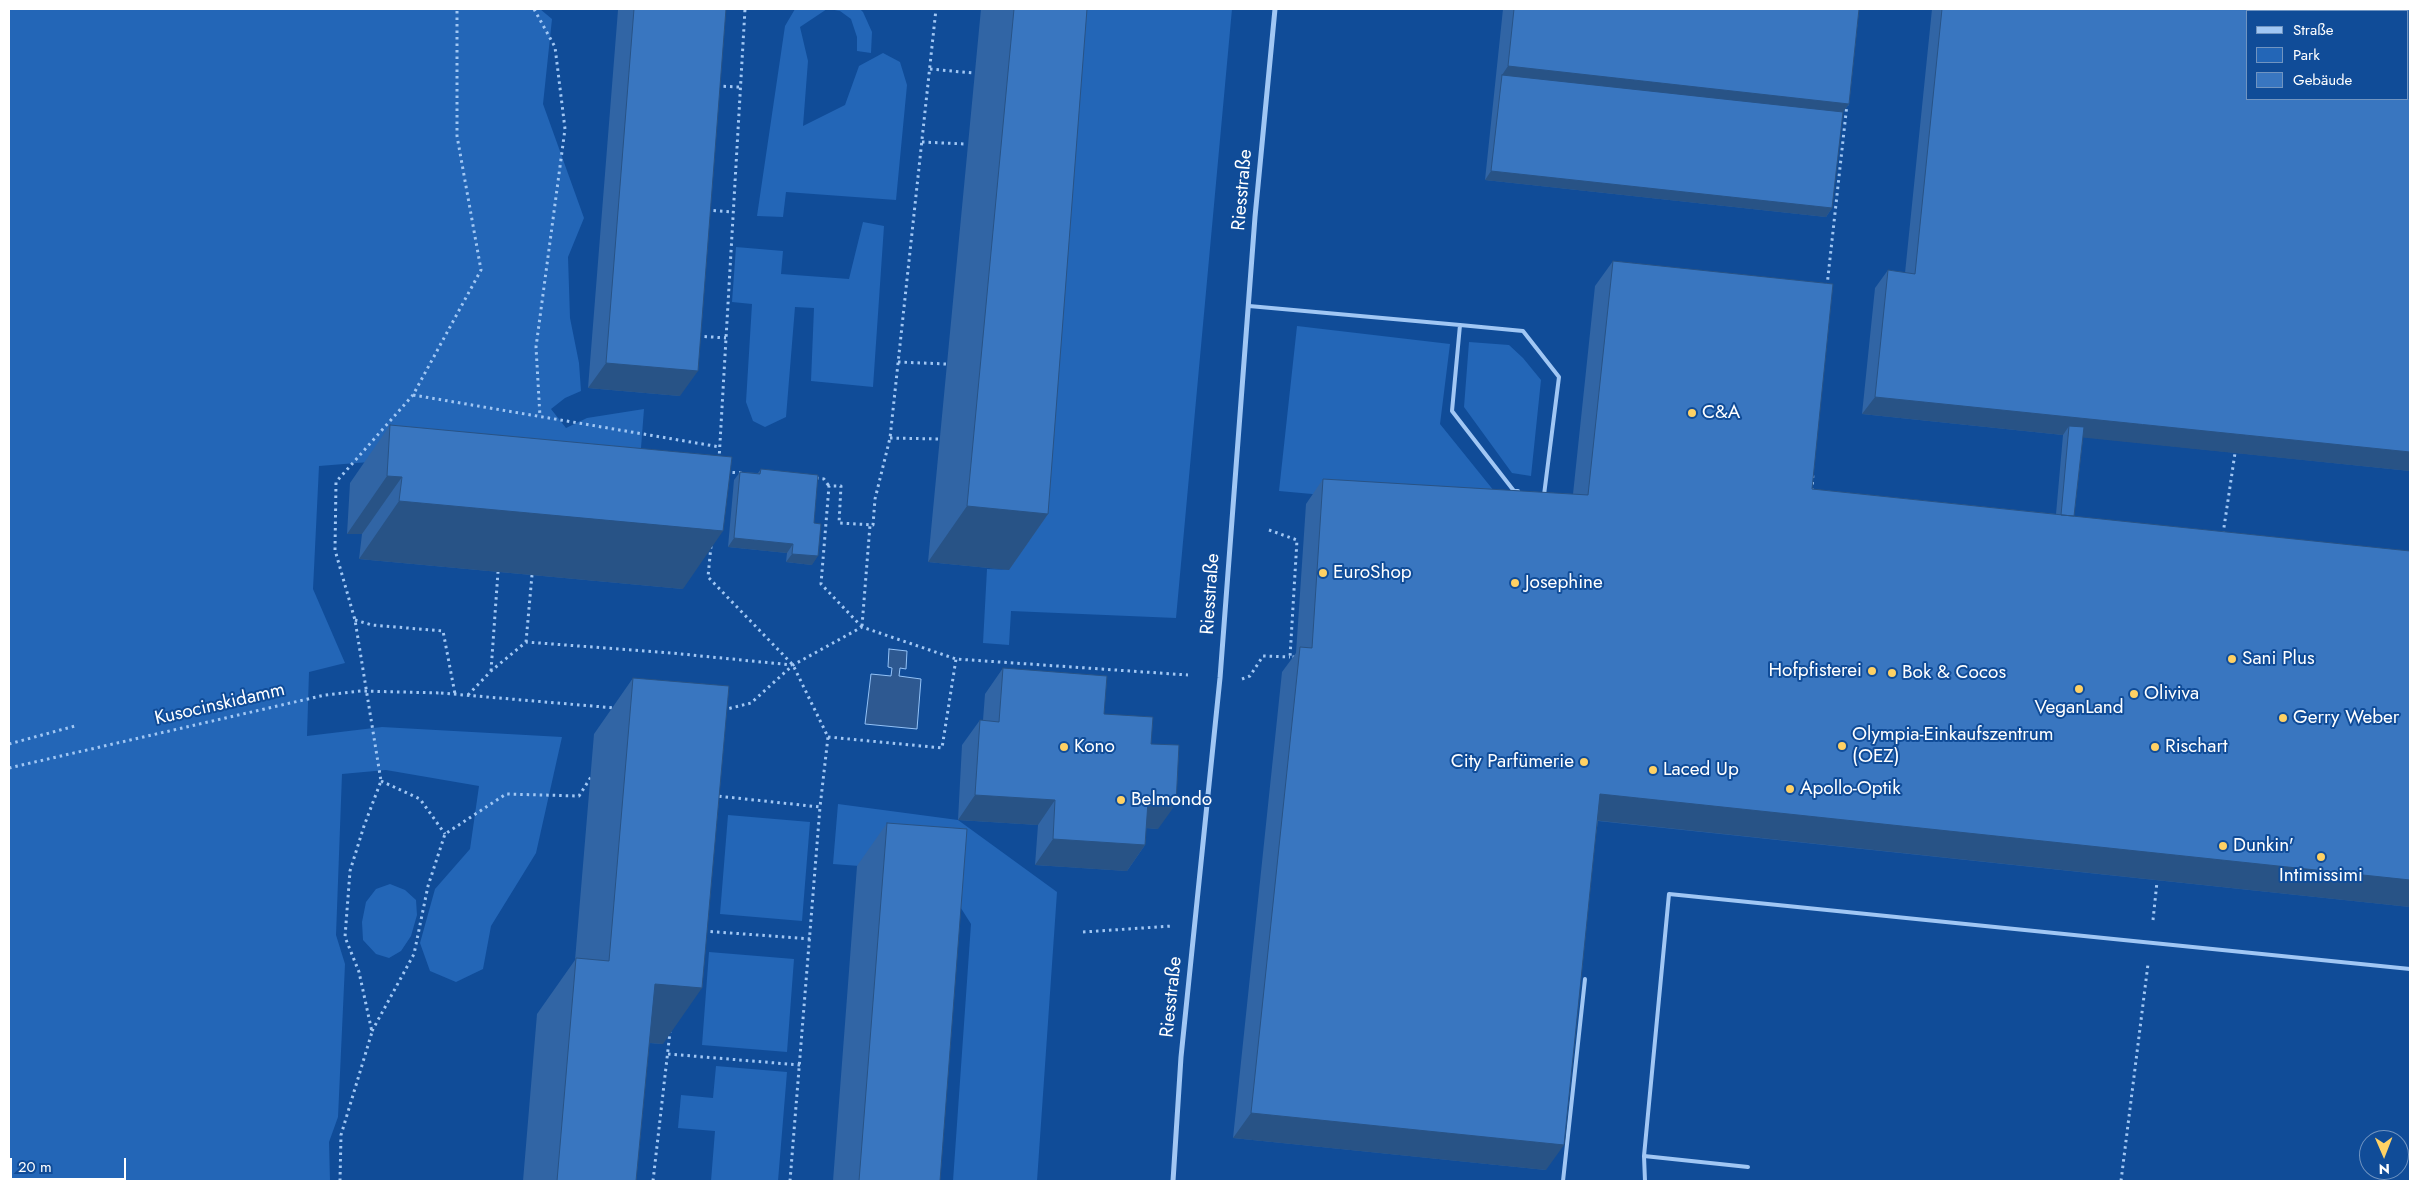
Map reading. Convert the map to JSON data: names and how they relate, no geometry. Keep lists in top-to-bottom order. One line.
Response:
{"streets":{"street":["Riesstraße"],"path":["Kusocinskidamm"]},"places":["C&A","EuroShop","Josephine","Sani Plus","Hofpfisterei","Bok & Cocos","VeganLand","Oliviva","Gerry Weber","Olympia-Einkaufszentrum (OEZ)","Kono","Rischart","City Parfümerie","Laced Up","Apollo-Optik","Belmondo","Dunkin'","Intimissimi"],"legend":["Straße","Park","Gebäude"],"scale_bar":"20 m","north":"bottom"}
